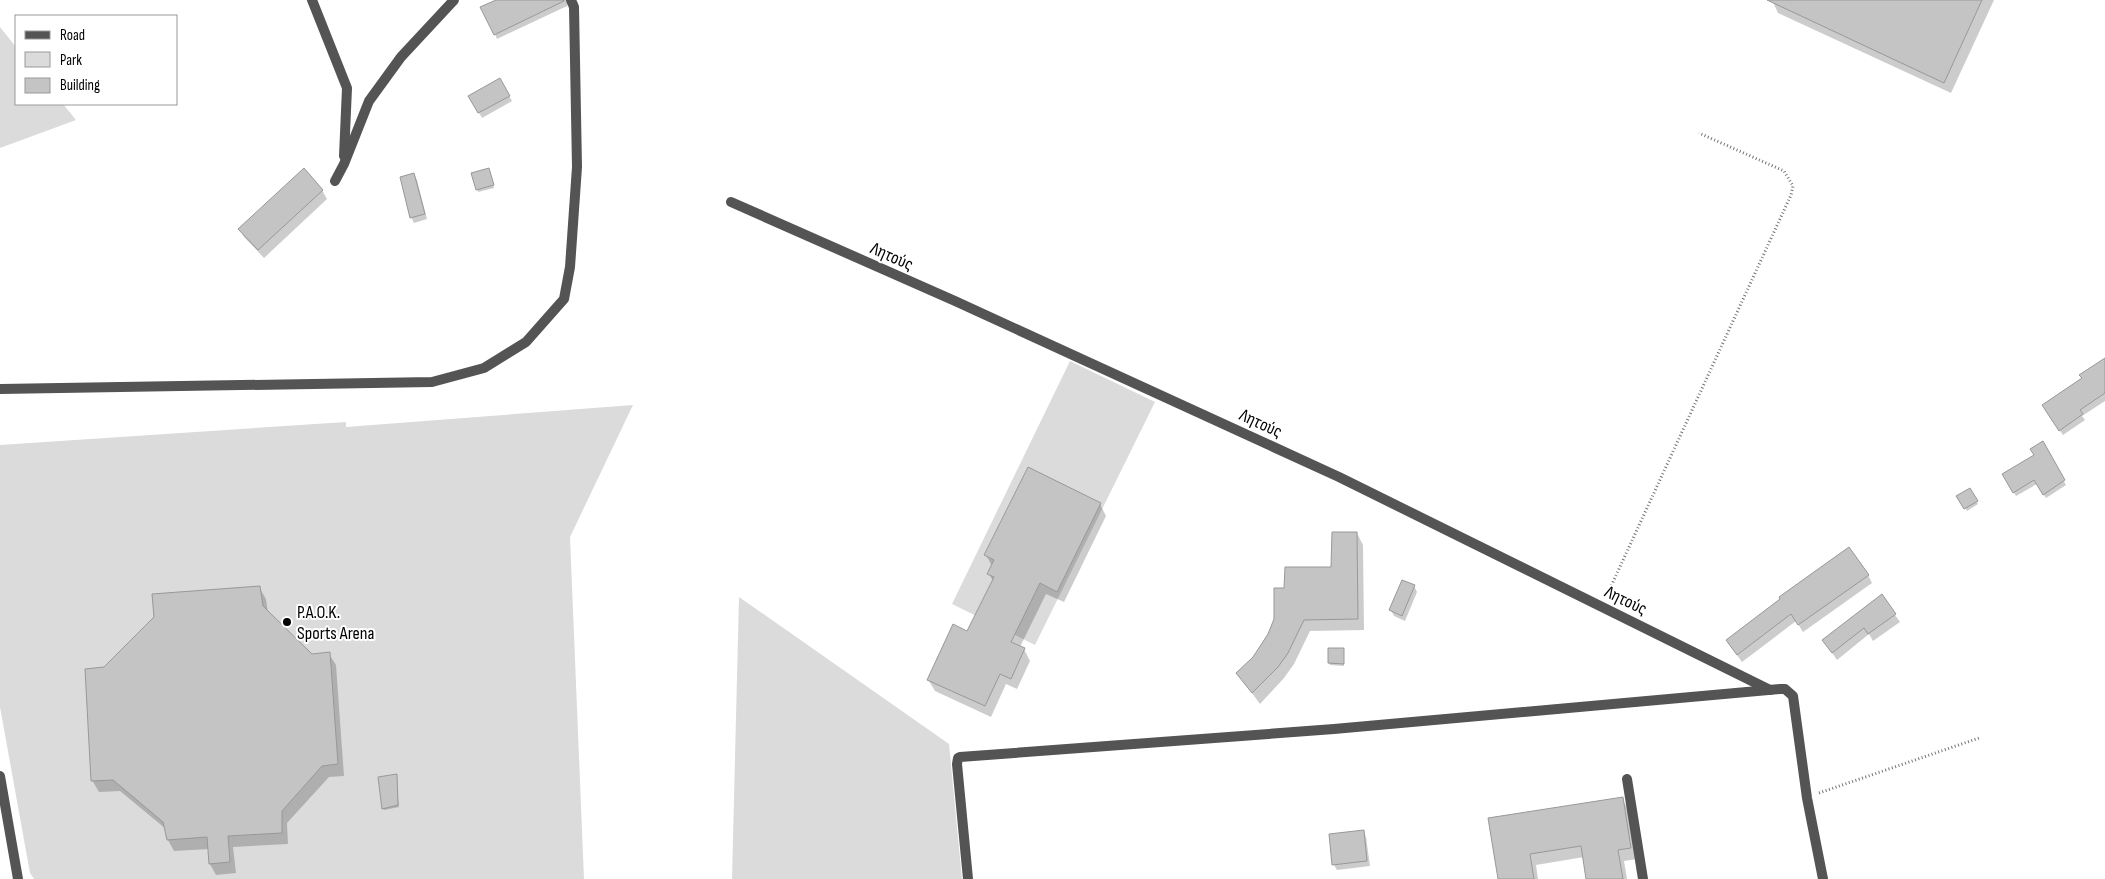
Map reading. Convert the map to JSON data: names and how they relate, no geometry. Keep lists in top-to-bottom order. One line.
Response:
{"streets":{"street":["Λητούς"]},"places":["P.A.O.K. Sports Arena"],"legend":["Road","Park","Building"]}
